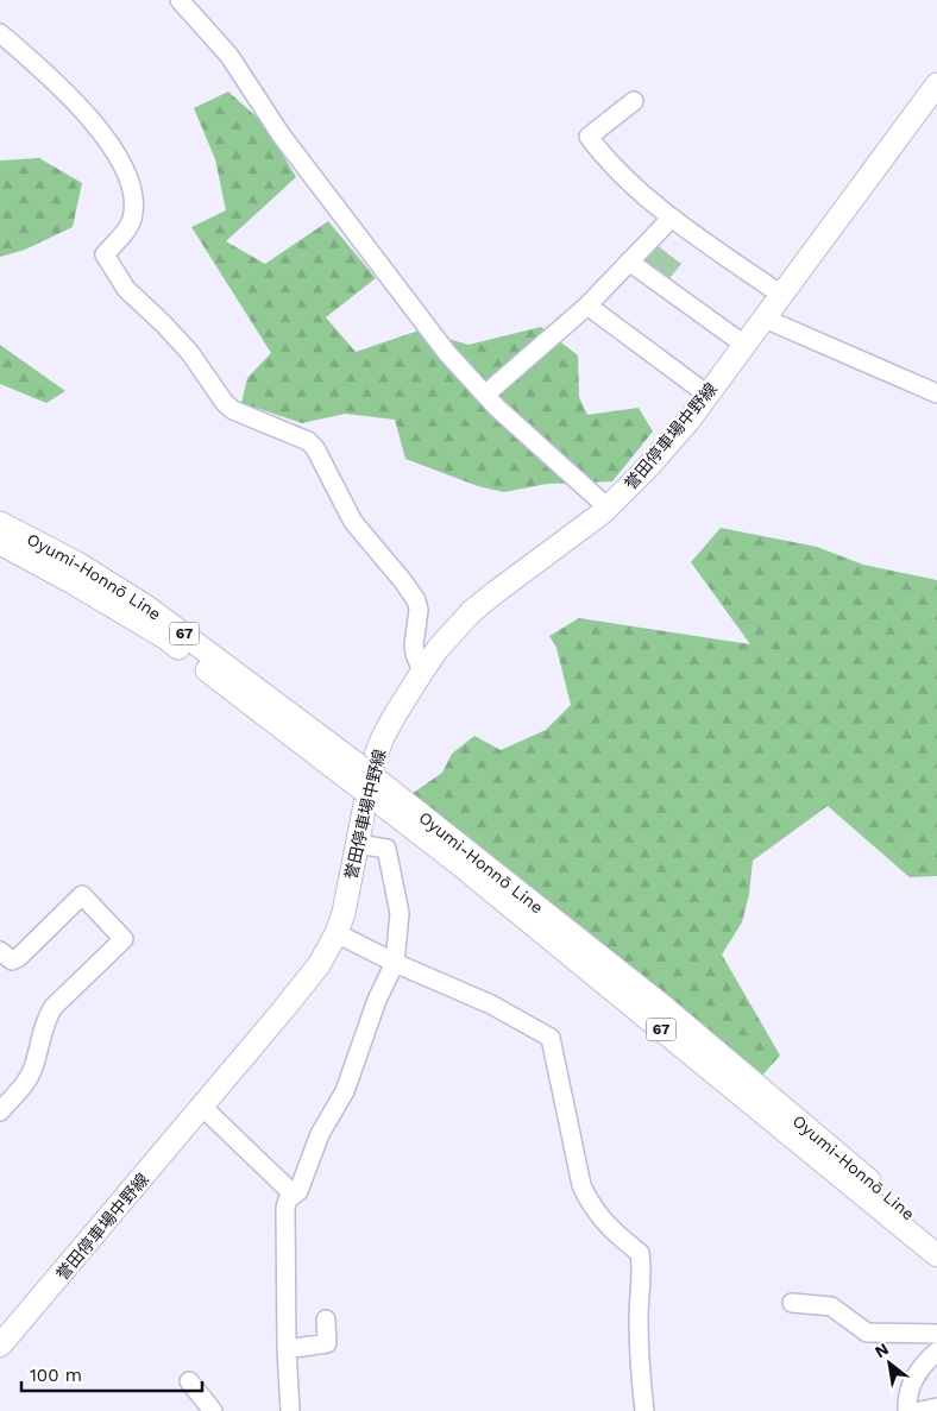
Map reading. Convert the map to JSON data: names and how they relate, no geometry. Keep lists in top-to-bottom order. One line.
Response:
{"streets":{"main road":["誉田停車場中野線","Oyumi-Honnō Line","67"]},"scale_bar":"100 m","north":"top left"}
